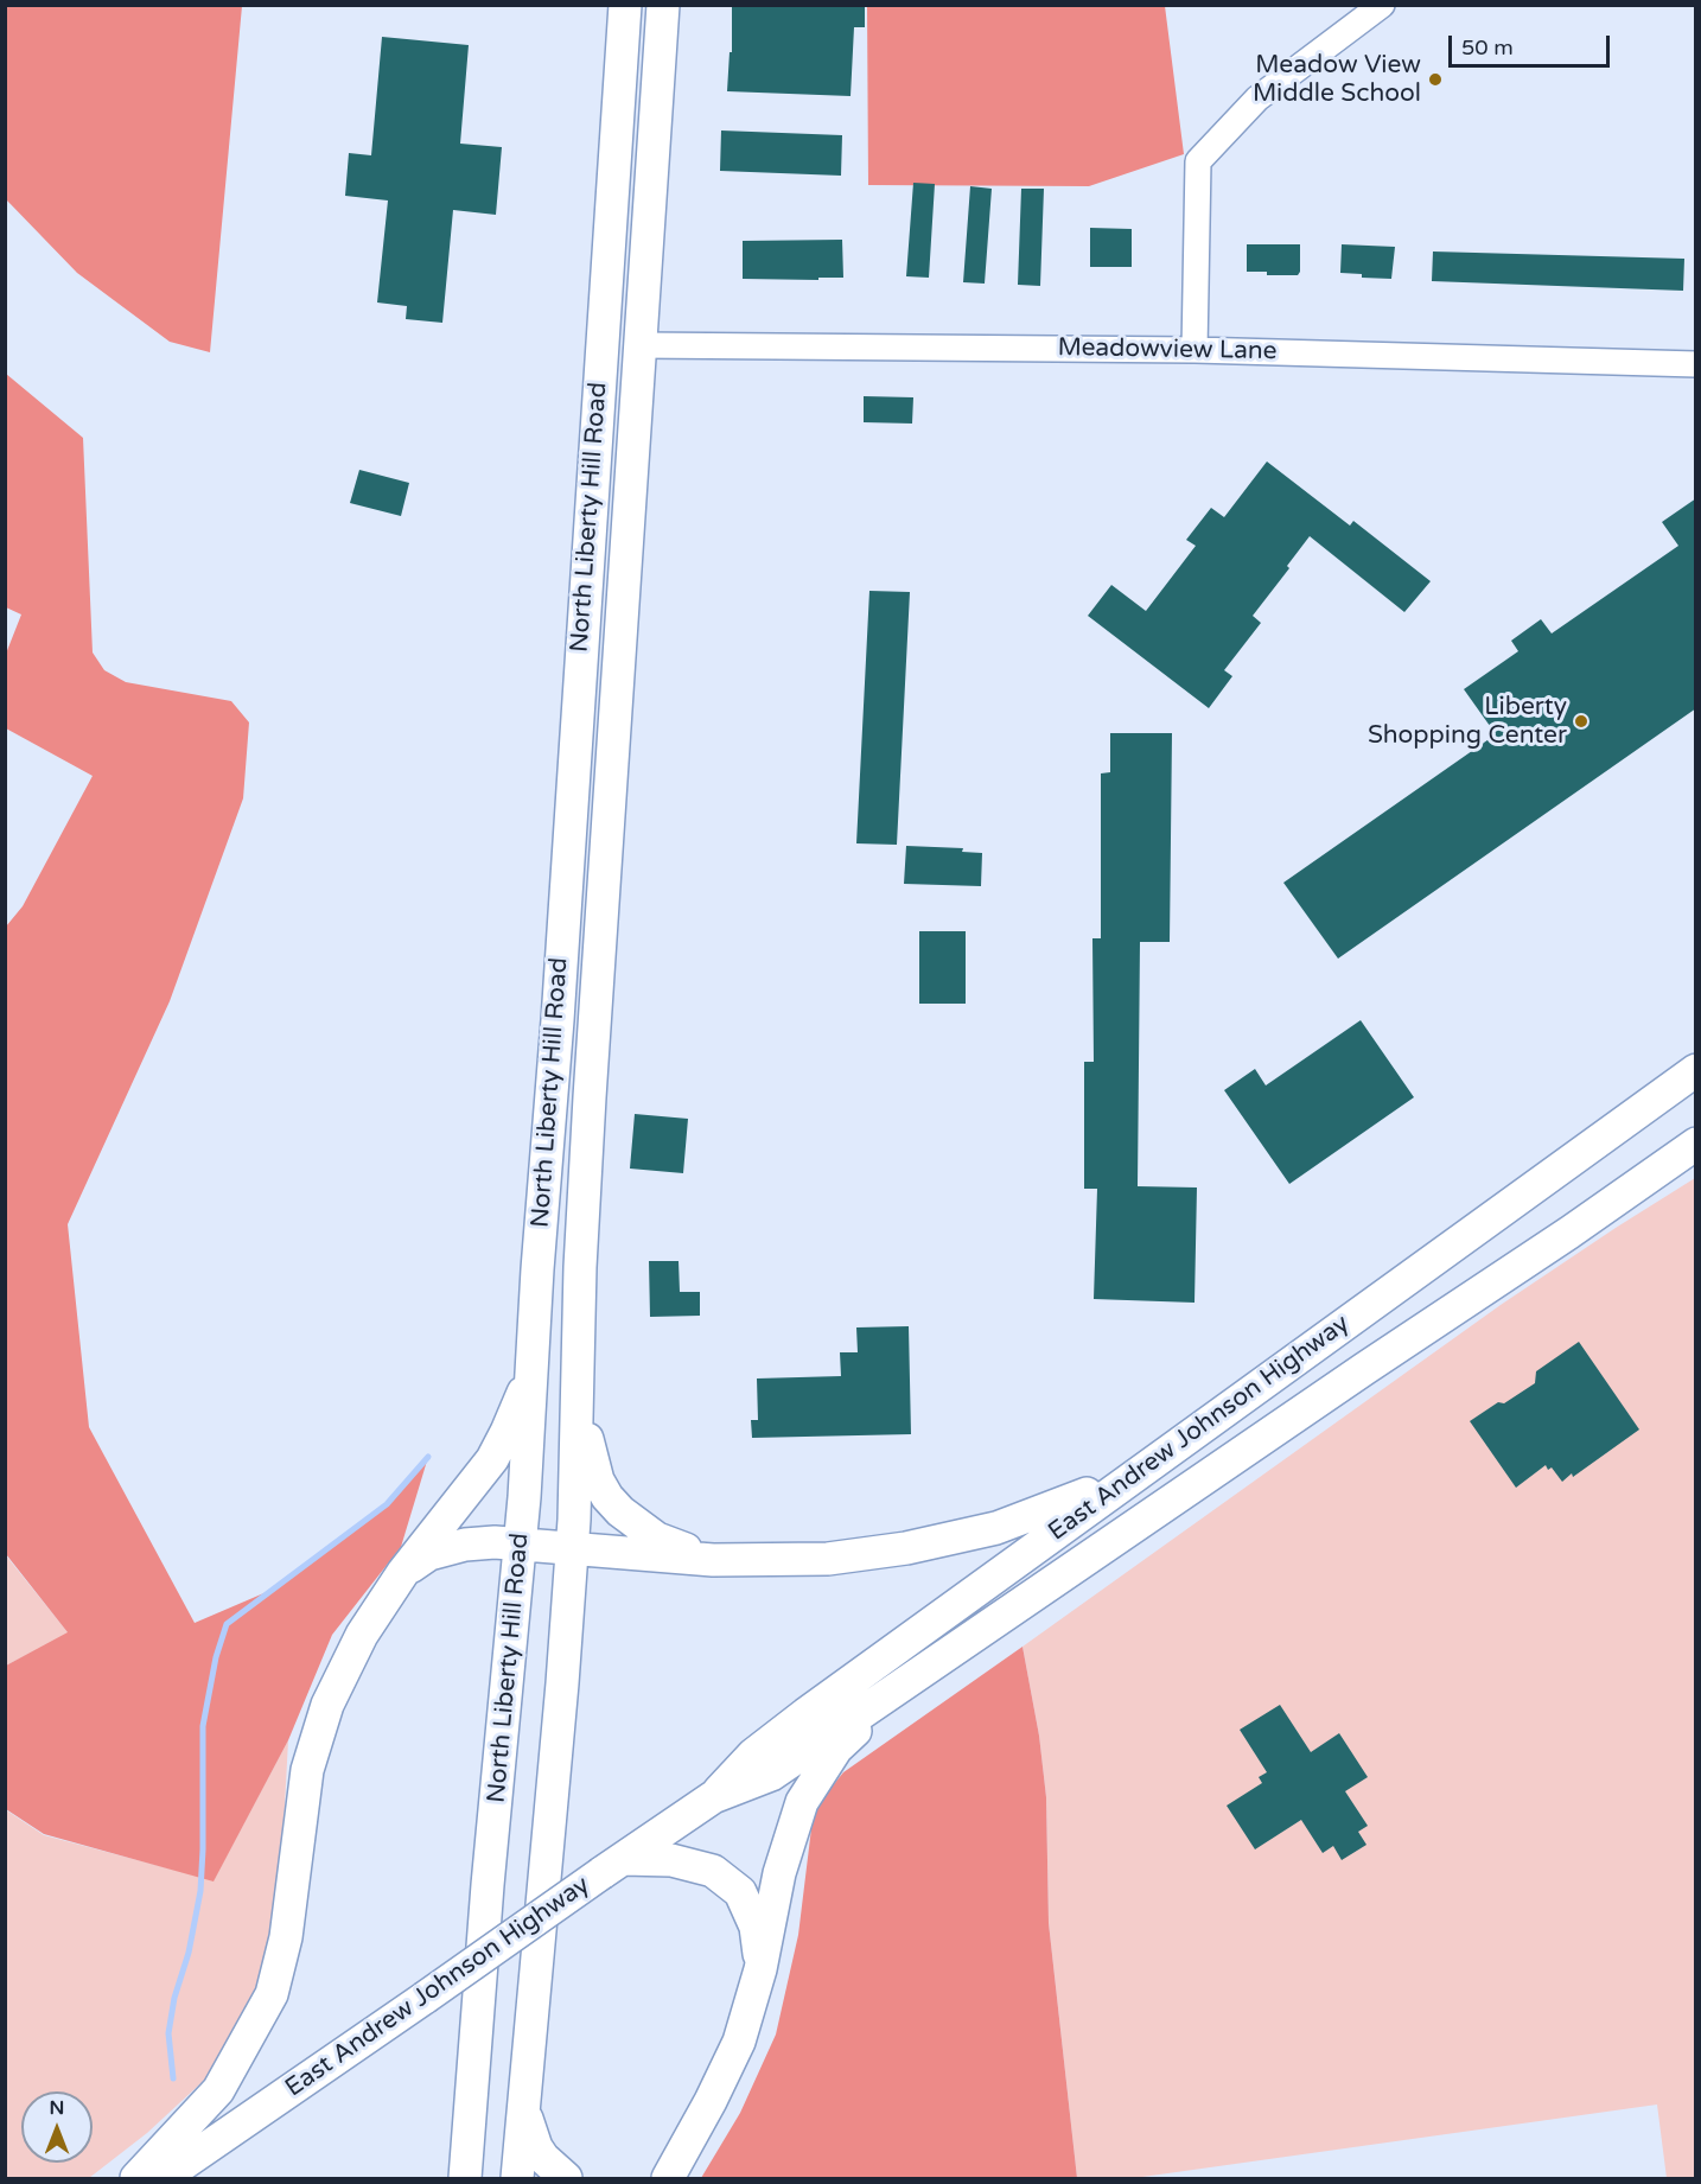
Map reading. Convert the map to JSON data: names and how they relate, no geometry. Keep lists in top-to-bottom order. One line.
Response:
{"streets":{"main road":["North Liberty Hill Road","East Andrew Johnson Highway"],"street":["Meadowview Lane"]},"crossings":[["Meadowview Lane","North Liberty Hill Road"]],"places":["Meadow View Middle School","Liberty Shopping Center"],"scale_bar":"50 m","north":"top"}
